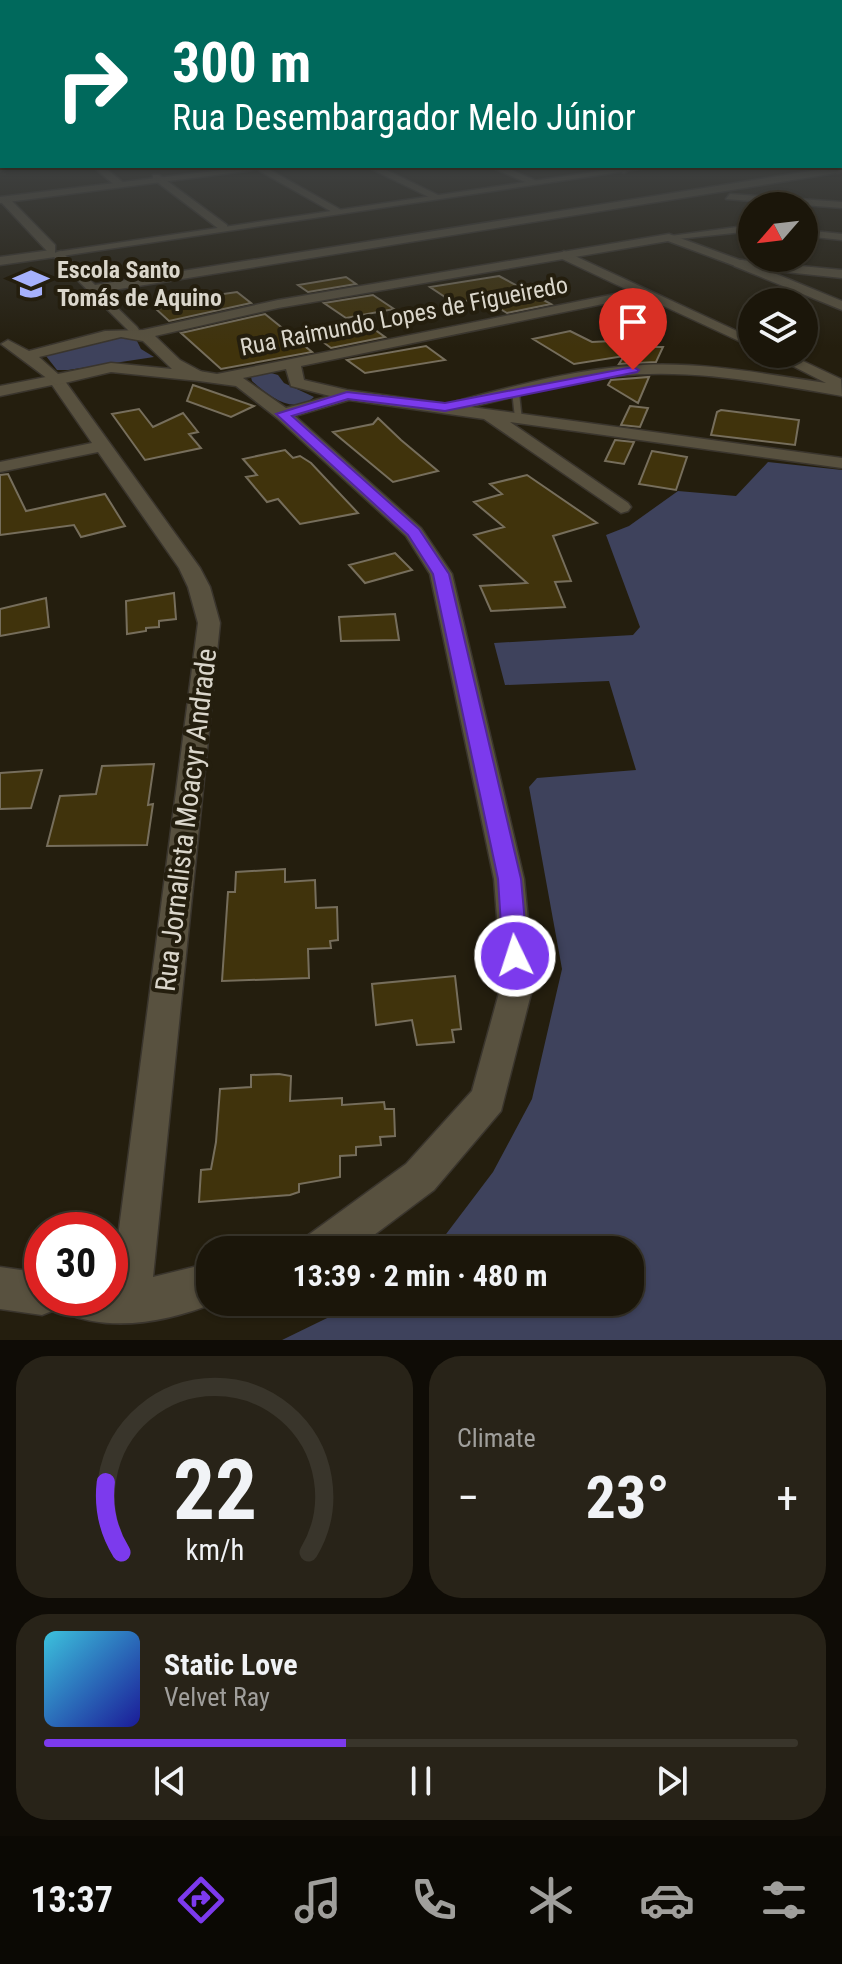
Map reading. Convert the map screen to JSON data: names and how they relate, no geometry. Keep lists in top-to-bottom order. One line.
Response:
{"streets":{"street":["Rua Raimundo Lopes de Figueiredo","Rua Jornalista Moacyr Andrade"]},"places":{"school or university":["Escola Santo Tomás de Aquino"]},"north":"bottom left","page":{"turn":["300 m","Rua Desembargador Melo Júnior"],"limit":"30","trip":"13:39 · 2 min · 480 m","tile":"Climate","heat":["−","23°","+"],"song":["Static Love","Velvet Ray"],"tabs":"13:37","gauge":["22","km/h"]}}
